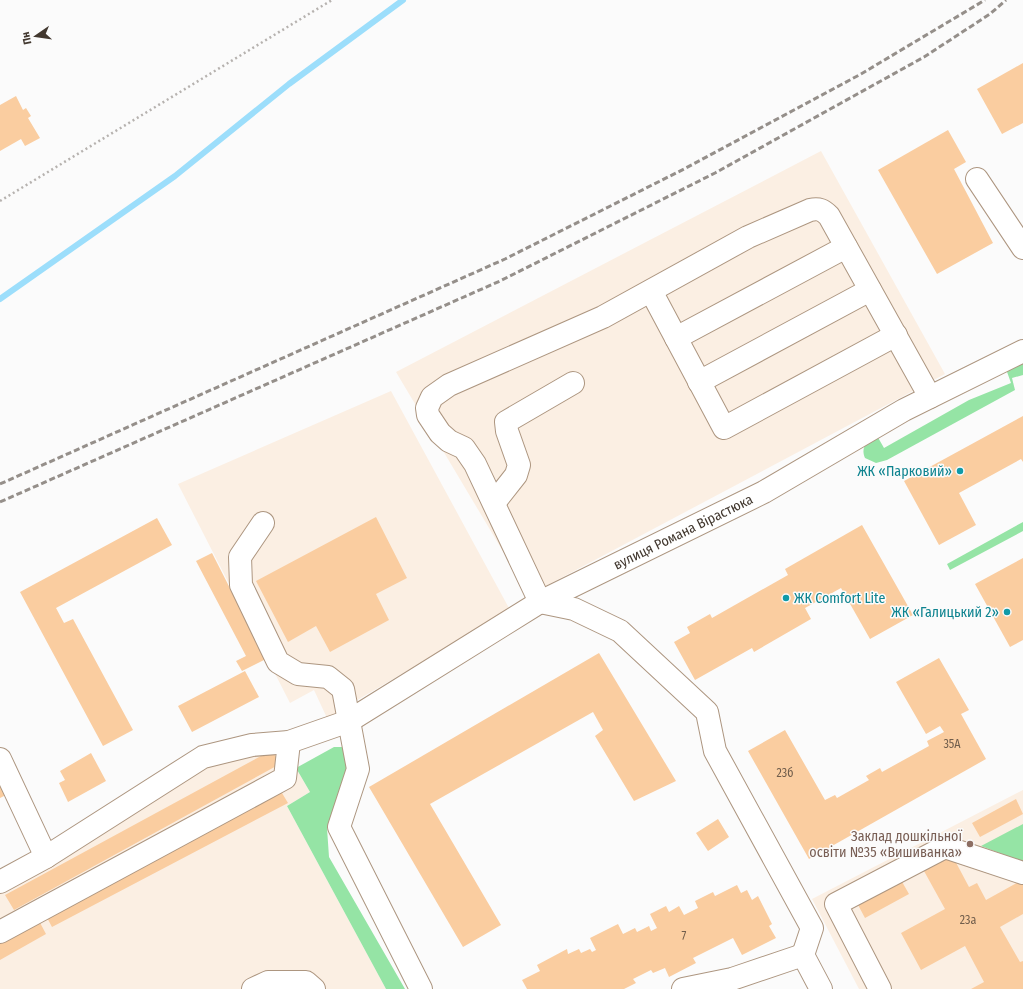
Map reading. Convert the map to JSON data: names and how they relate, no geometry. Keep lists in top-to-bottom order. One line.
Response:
{"streets":{"street":["вулиця Романа Вірастюка"]},"places":["ЖК «Парковий»","ЖК Comfort Lite","ЖК «Галицький 2»","Заклад дошкільної освіти №35 «Вишиванка»"],"house_numbers":["35А","23б","23а","7"],"north":"left"}
